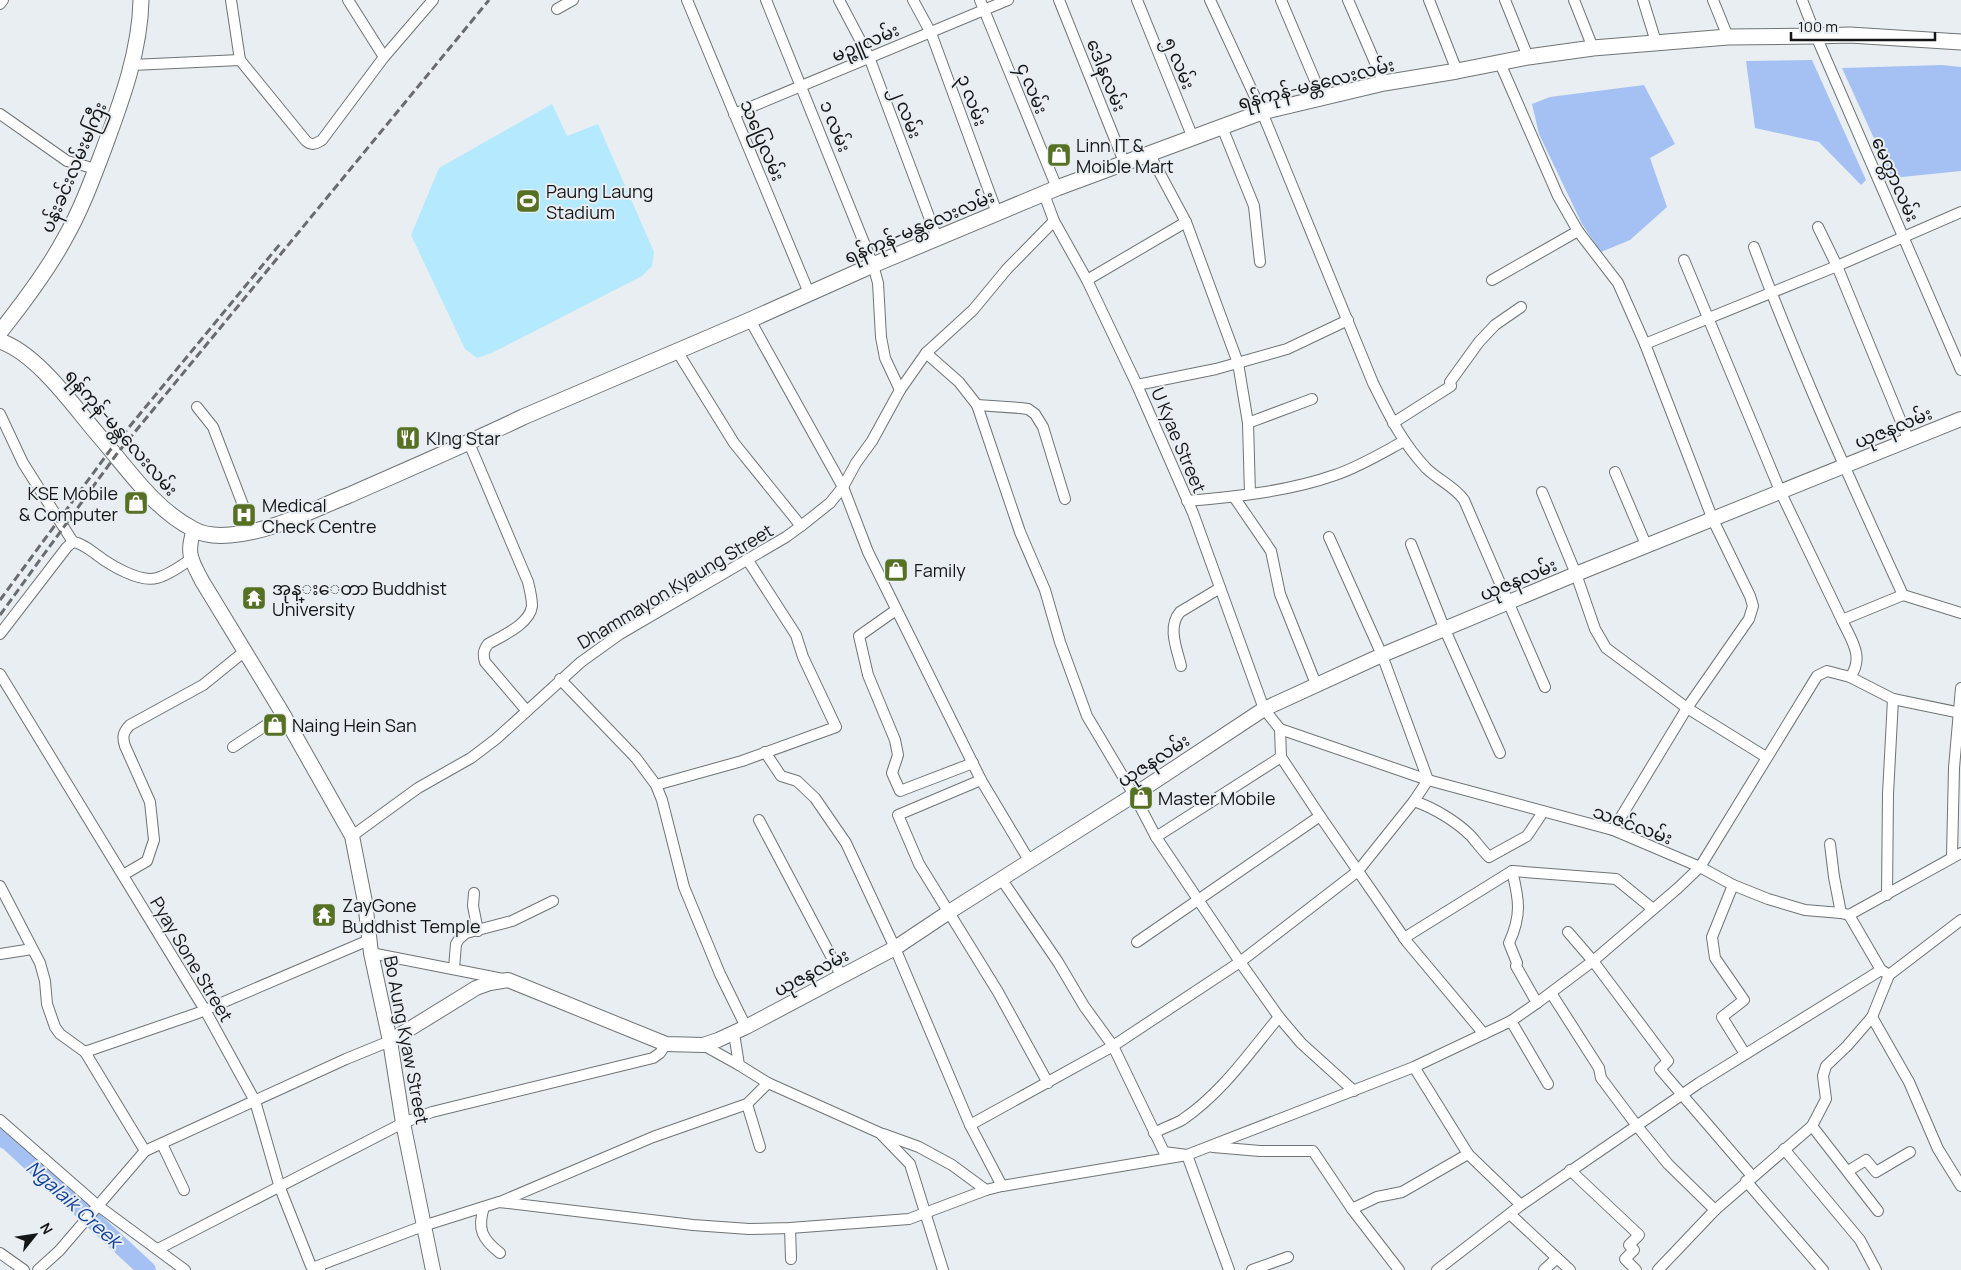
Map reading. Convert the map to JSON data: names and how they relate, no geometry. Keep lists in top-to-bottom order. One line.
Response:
{"streets":{"main road":["ရန်ကုန်-မန္တလေးလမ်း","ပန်းခင်းလမ်းမကြီး"],"street":["မဉ္ဇူလမ်း","၅ လမ်း","ဒေါနလမ်း","၄ လမ်း","၃ လမ်း","၂ လမ်း","၁ လမ်း","သပြေလမ်း","မေတ္တာလမ်း","ယုဇနလမ်း","U Kyae Street","Dhammayon Kyaung Street","သဇင်လမ်း","Pyay Sone Street","Bo Aung Kyaw Street"]},"crossings":[["မဉ္ဇူလမ်း","၄ လမ်း"],["မဉ္ဇူလမ်း","၃ လမ်း"],["မဉ္ဇူလမ်း","၂ လမ်း"],["မဉ္ဇူလမ်း","၁ လမ်း"],["မဉ္ဇူလမ်း","သပြေလမ်း"],["၅ လမ်း","ရန်ကုန်-မန္တလေးလမ်း"],["ဒေါနလမ်း","ရန်ကုန်-မန္တလေးလမ်း"],["ရန်ကုန်-မန္တလေးလမ်း","၄ လမ်း"],["ရန်ကုန်-မန္တလေးလမ်း","၃ လမ်း"],["ရန်ကုန်-မန္တလေးလမ်း","၂ လမ်း"],["ရန်ကုန်-မန္တလေးလမ်း","၁ လမ်း"],["ရန်ကုန်-မန္တလေးလမ်း","သပြေလမ်း"],["ရန်ကုန်-မန္တလေးလမ်း","မေတ္တာလမ်း"],["ရန်ကုန်-မန္တလေးလမ်း","U Kyae Street"],["ရန်ကုန်-မန္တလေးလမ်း","Dhammayon Kyaung Street"],["၄ လမ်း","U Kyae Street"],["၁ လမ်း","Dhammayon Kyaung Street"],["ယုဇနလမ်း","U Kyae Street"],["U Kyae Street","Dhammayon Kyaung Street"],["U Kyae Street","သဇင်လမ်း"],["Dhammayon Kyaung Street","Bo Aung Kyaw Street"]],"water":["Ngalaik Creek"],"places":{"shop":["Linn IT & Moible Mart","KSE Mobile & Computer","Family","Naing Hein San","Master Mobile"],"sports":["Paung Laung Stadium"],"restaurant":["KIng Star"],"hospital":["Medical Check Centre"],"temple":["အုန္းေတာ Buddhist University","ZayGone Buddhist Temple"]},"scale_bar":"100 m","north":"top right"}
